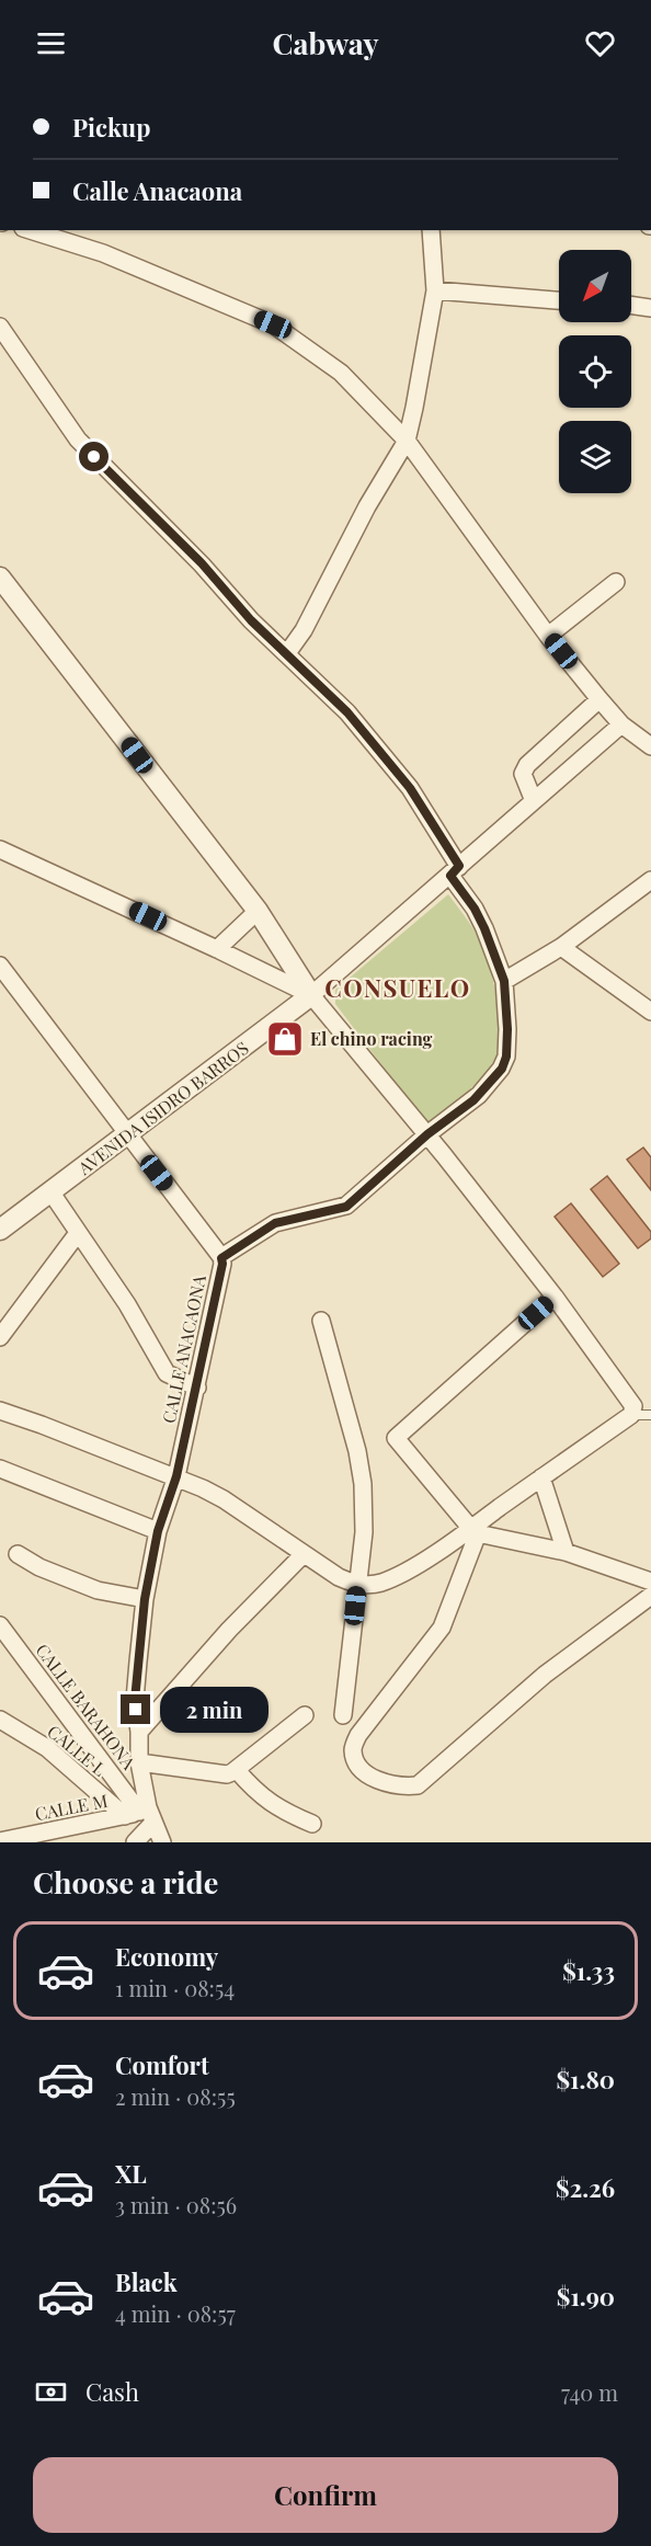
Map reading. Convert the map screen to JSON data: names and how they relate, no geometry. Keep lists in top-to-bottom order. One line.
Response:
{"streets":{"street":["AVENIDA ISIDRO BARROS","CALLE ANACAONA","CALLE BARAHONA","CALLE L","CALLE M"]},"crossings":[["AVENIDA ISIDRO BARROS","CALLE ANACAONA"],["CALLE ANACAONA","CALLE BARAHONA"],["CALLE ANACAONA","CALLE L"],["CALLE ANACAONA","CALLE M"],["CALLE BARAHONA","CALLE L"],["CALLE BARAHONA","CALLE M"],["CALLE L","CALLE M"]],"districts":["CONSUELO"],"places":{"shop":["El chino racing"]},"north":"bottom left","page":{"header":"Cabway","banner":["Pickup","Calle Anacaona"],"bubble":"2 min","heading":"Choose a ride","list":[{"name":"Economy","note":"1 min · 08:54","value":"$1.33"},{"name":"Comfort","note":"2 min · 08:55","value":"$1.80"},{"name":"XL","note":"3 min · 08:56","value":"$2.26"},{"name":"Black","note":"4 min · 08:57","value":"$1.90"}],"pay":["Cash","740 m"],"buttons":"Confirm"}}
